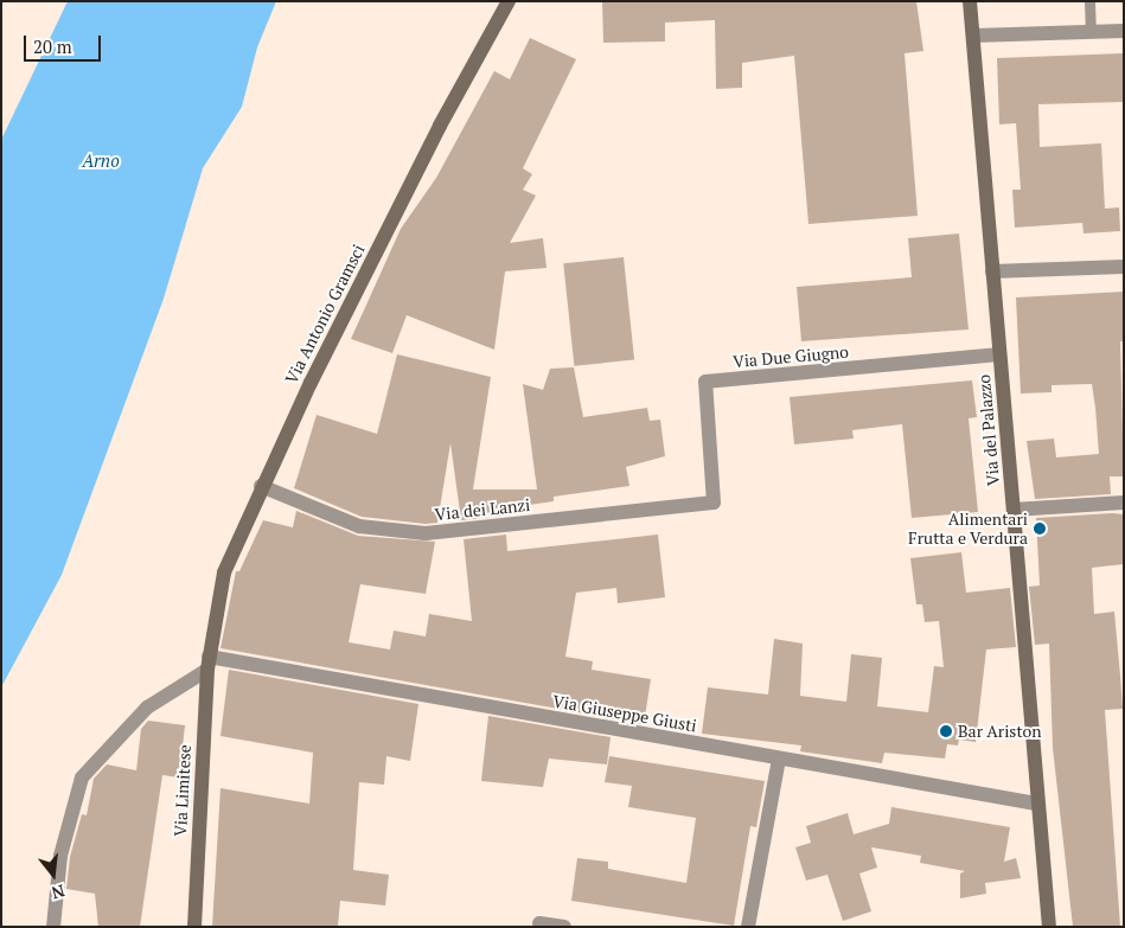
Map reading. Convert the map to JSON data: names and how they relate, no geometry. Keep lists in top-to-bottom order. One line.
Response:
{"streets":{"main road":["Via Antonio Gramsci","Via del Palazzo","Via Limitese"],"street":["Via Due Giugno","Via dei Lanzi","Via Giuseppe Giusti"]},"crossings":[["Via Antonio Gramsci","Via dei Lanzi"],["Via Antonio Gramsci","Via Giuseppe Giusti"],["Via Antonio Gramsci","Via Limitese"],["Via Due Giugno","Via del Palazzo"],["Via Due Giugno","Via dei Lanzi"],["Via del Palazzo","Via Giuseppe Giusti"],["Via Giuseppe Giusti","Via Limitese"]],"water":["Arno"],"places":["Alimentari Frutta e Verdura","Bar Ariston"],"scale_bar":"20 m","north":"bottom"}
